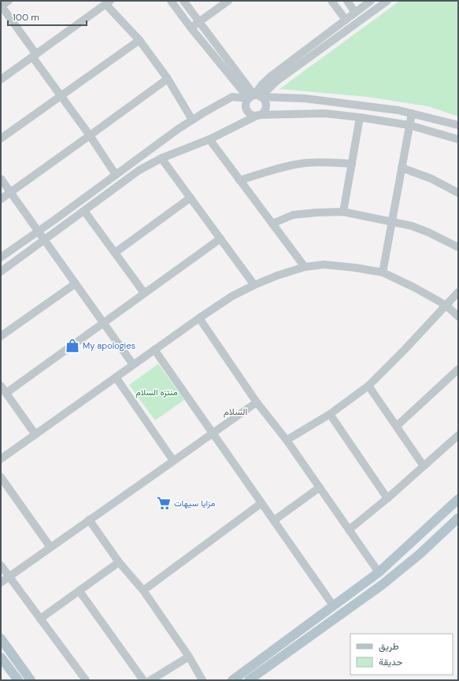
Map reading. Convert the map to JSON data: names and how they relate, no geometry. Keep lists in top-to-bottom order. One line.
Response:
{"districts":["السلام"],"parks":["منتزه السلام"],"places":{"shop":["My apologies"],"supermarket":["مزايا سيهات"]},"legend":["طريق","حديقة"],"scale_bar":"100 m"}
